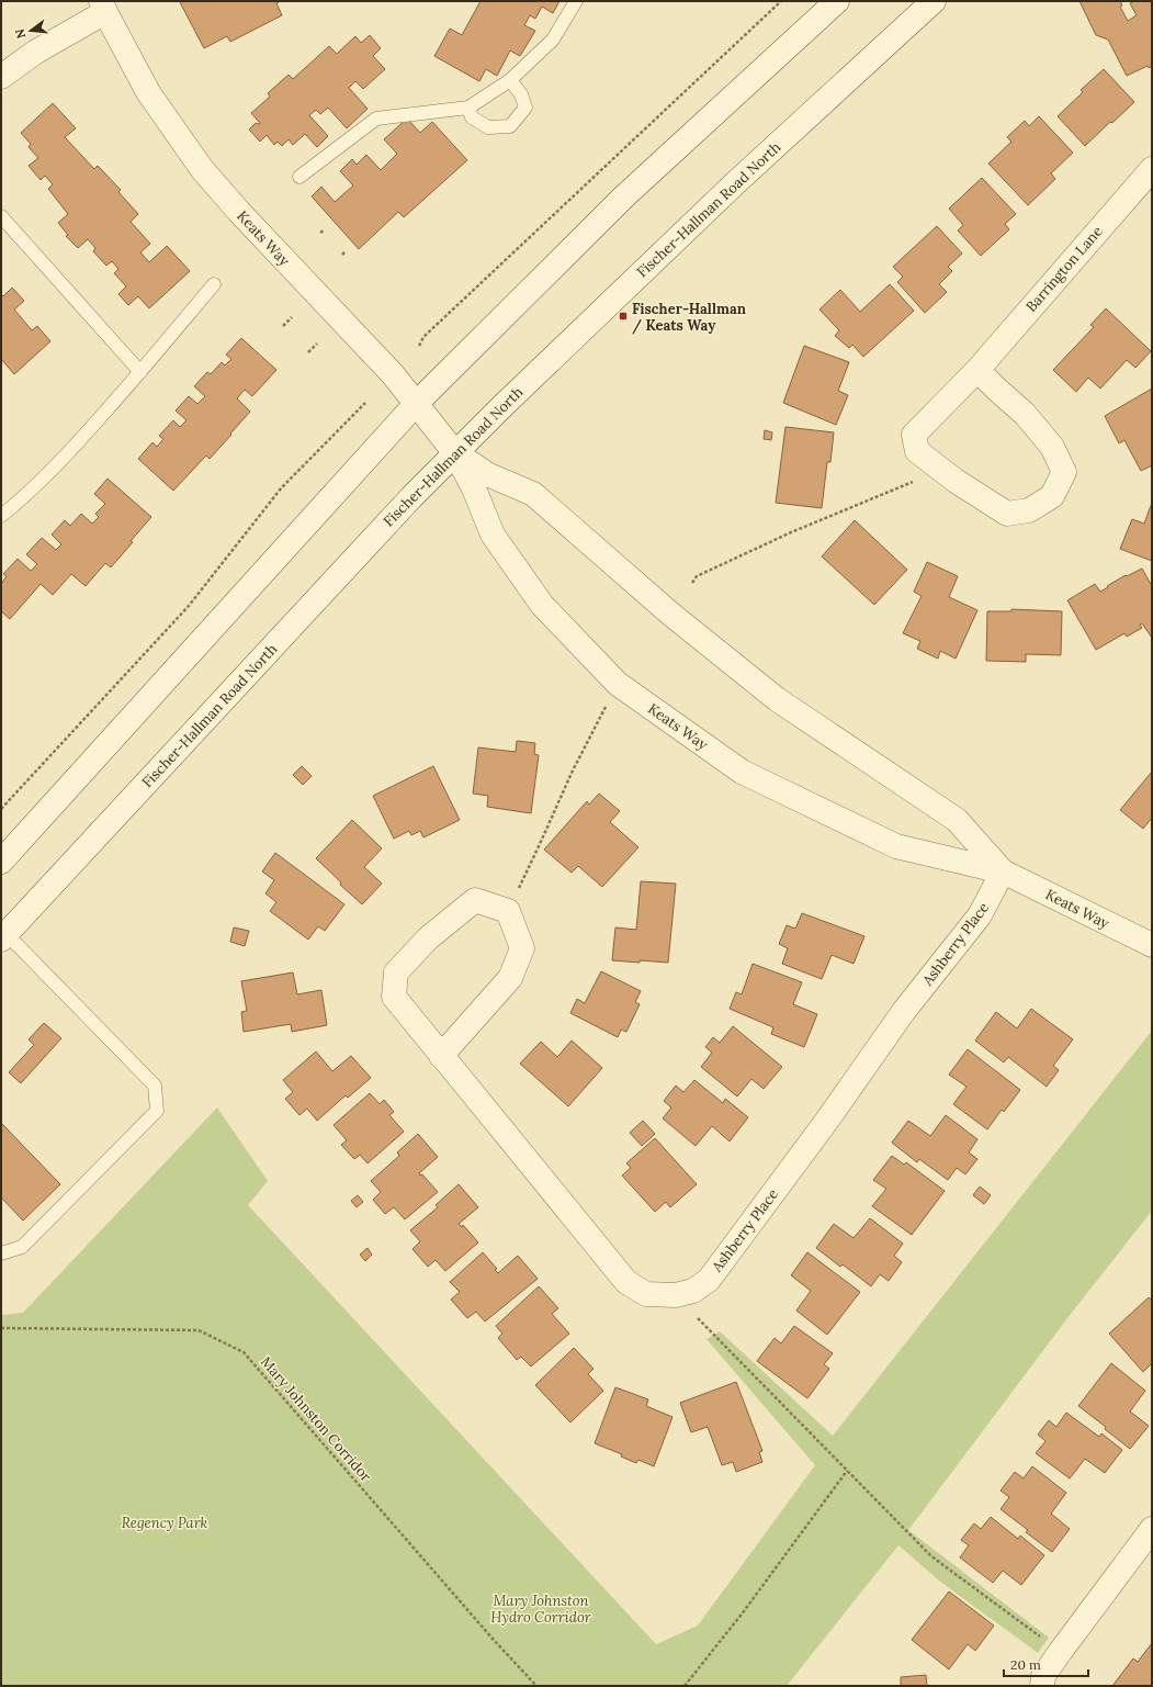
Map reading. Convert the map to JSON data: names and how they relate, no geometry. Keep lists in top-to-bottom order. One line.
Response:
{"streets":{"street":["Fischer-Hallman Road North","Keats Way","Barrington Lane","Ashberry Place"],"path":["Mary Johnston Corridor"]},"crossings":[["Fischer-Hallman Road North","Keats Way"],["Keats Way","Ashberry Place"]],"parks":["Regency Park","Mary Johnston Hydro Corridor"],"places":{"transit":["Fischer-Hallman / Keats Way"]},"scale_bar":"20 m","north":"left"}
